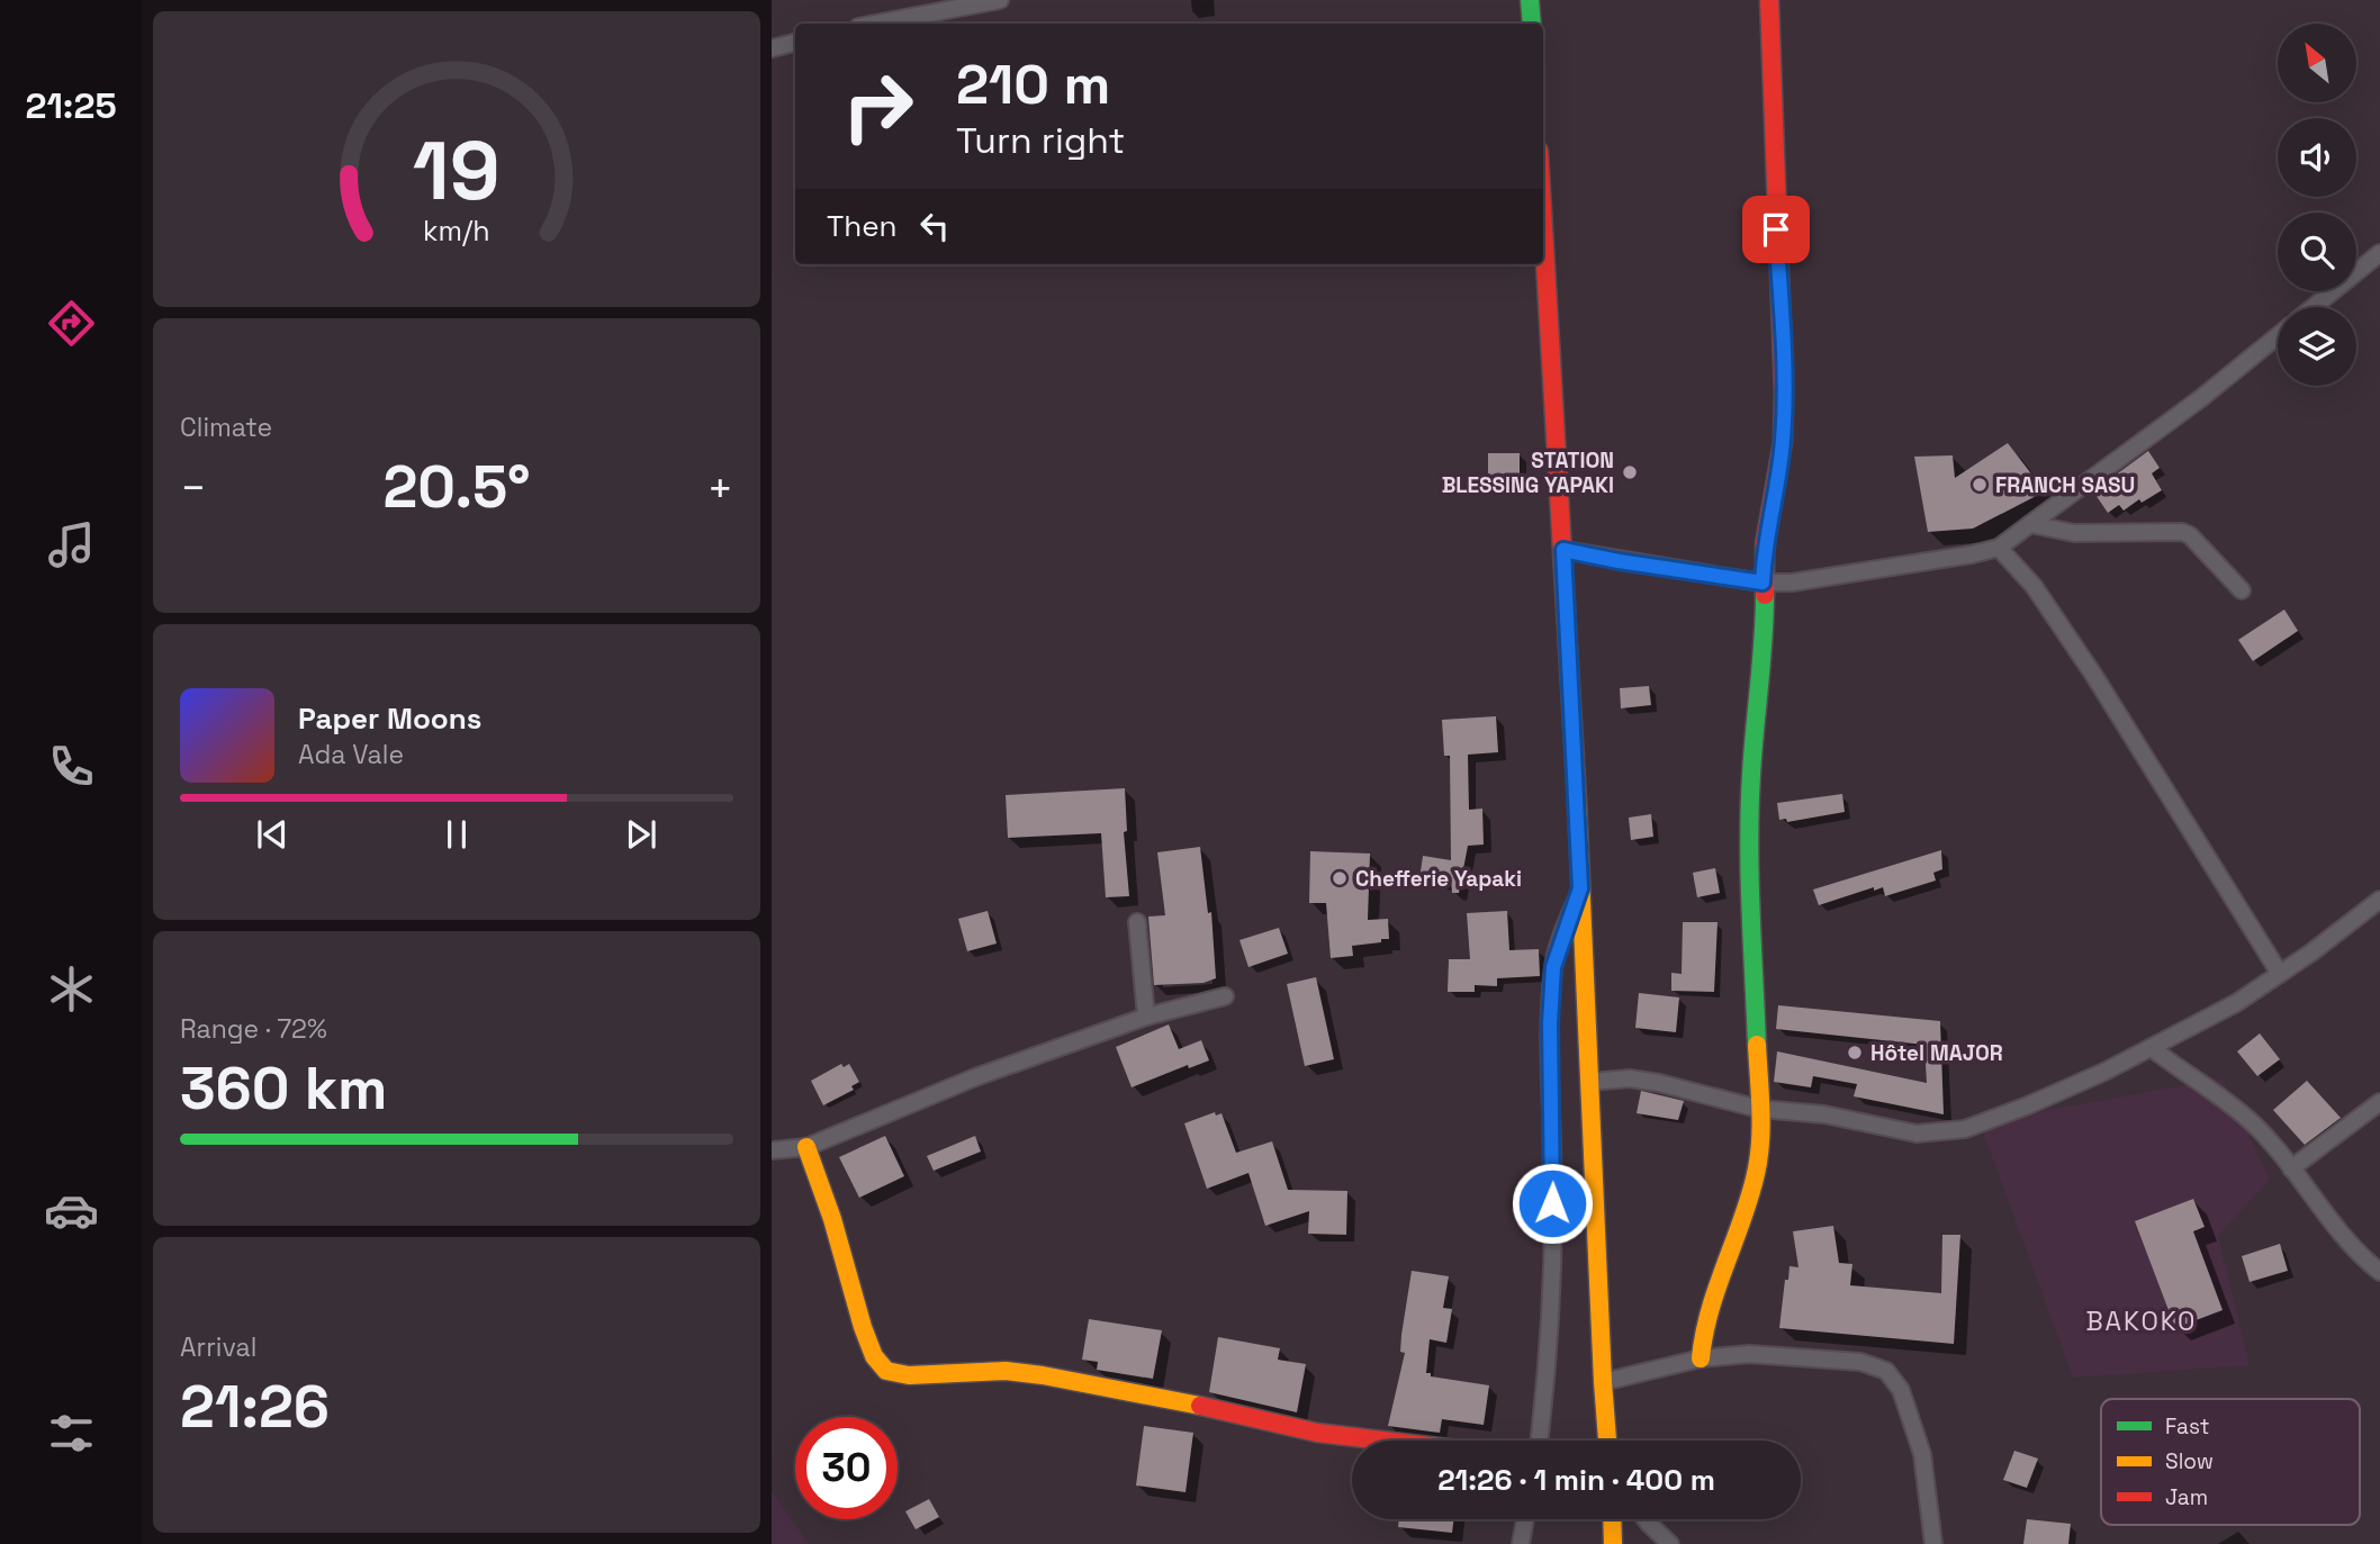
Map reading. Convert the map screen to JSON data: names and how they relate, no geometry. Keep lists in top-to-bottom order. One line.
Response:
{"districts":["BAKOKO"],"places":["STATION BLESSING YAPAKI","FRANCH SASU","Chefferie Yapaki","Hôtel MAJOR"],"legend":["Fast","Slow","Jam"],"north":"top left","page":{"tabs":"21:25","turn":["210 m","Turn right"],"then":"Then","tile":["Climate",["Range · 72%","360 km"],["Arrival","21:26"]],"heat":["−","20.5°","+"],"song":["Paper Moons","Ada Vale"],"limit":"30","trip":"21:26 · 1 min · 400 m","gauge":["19","km/h"]}}
